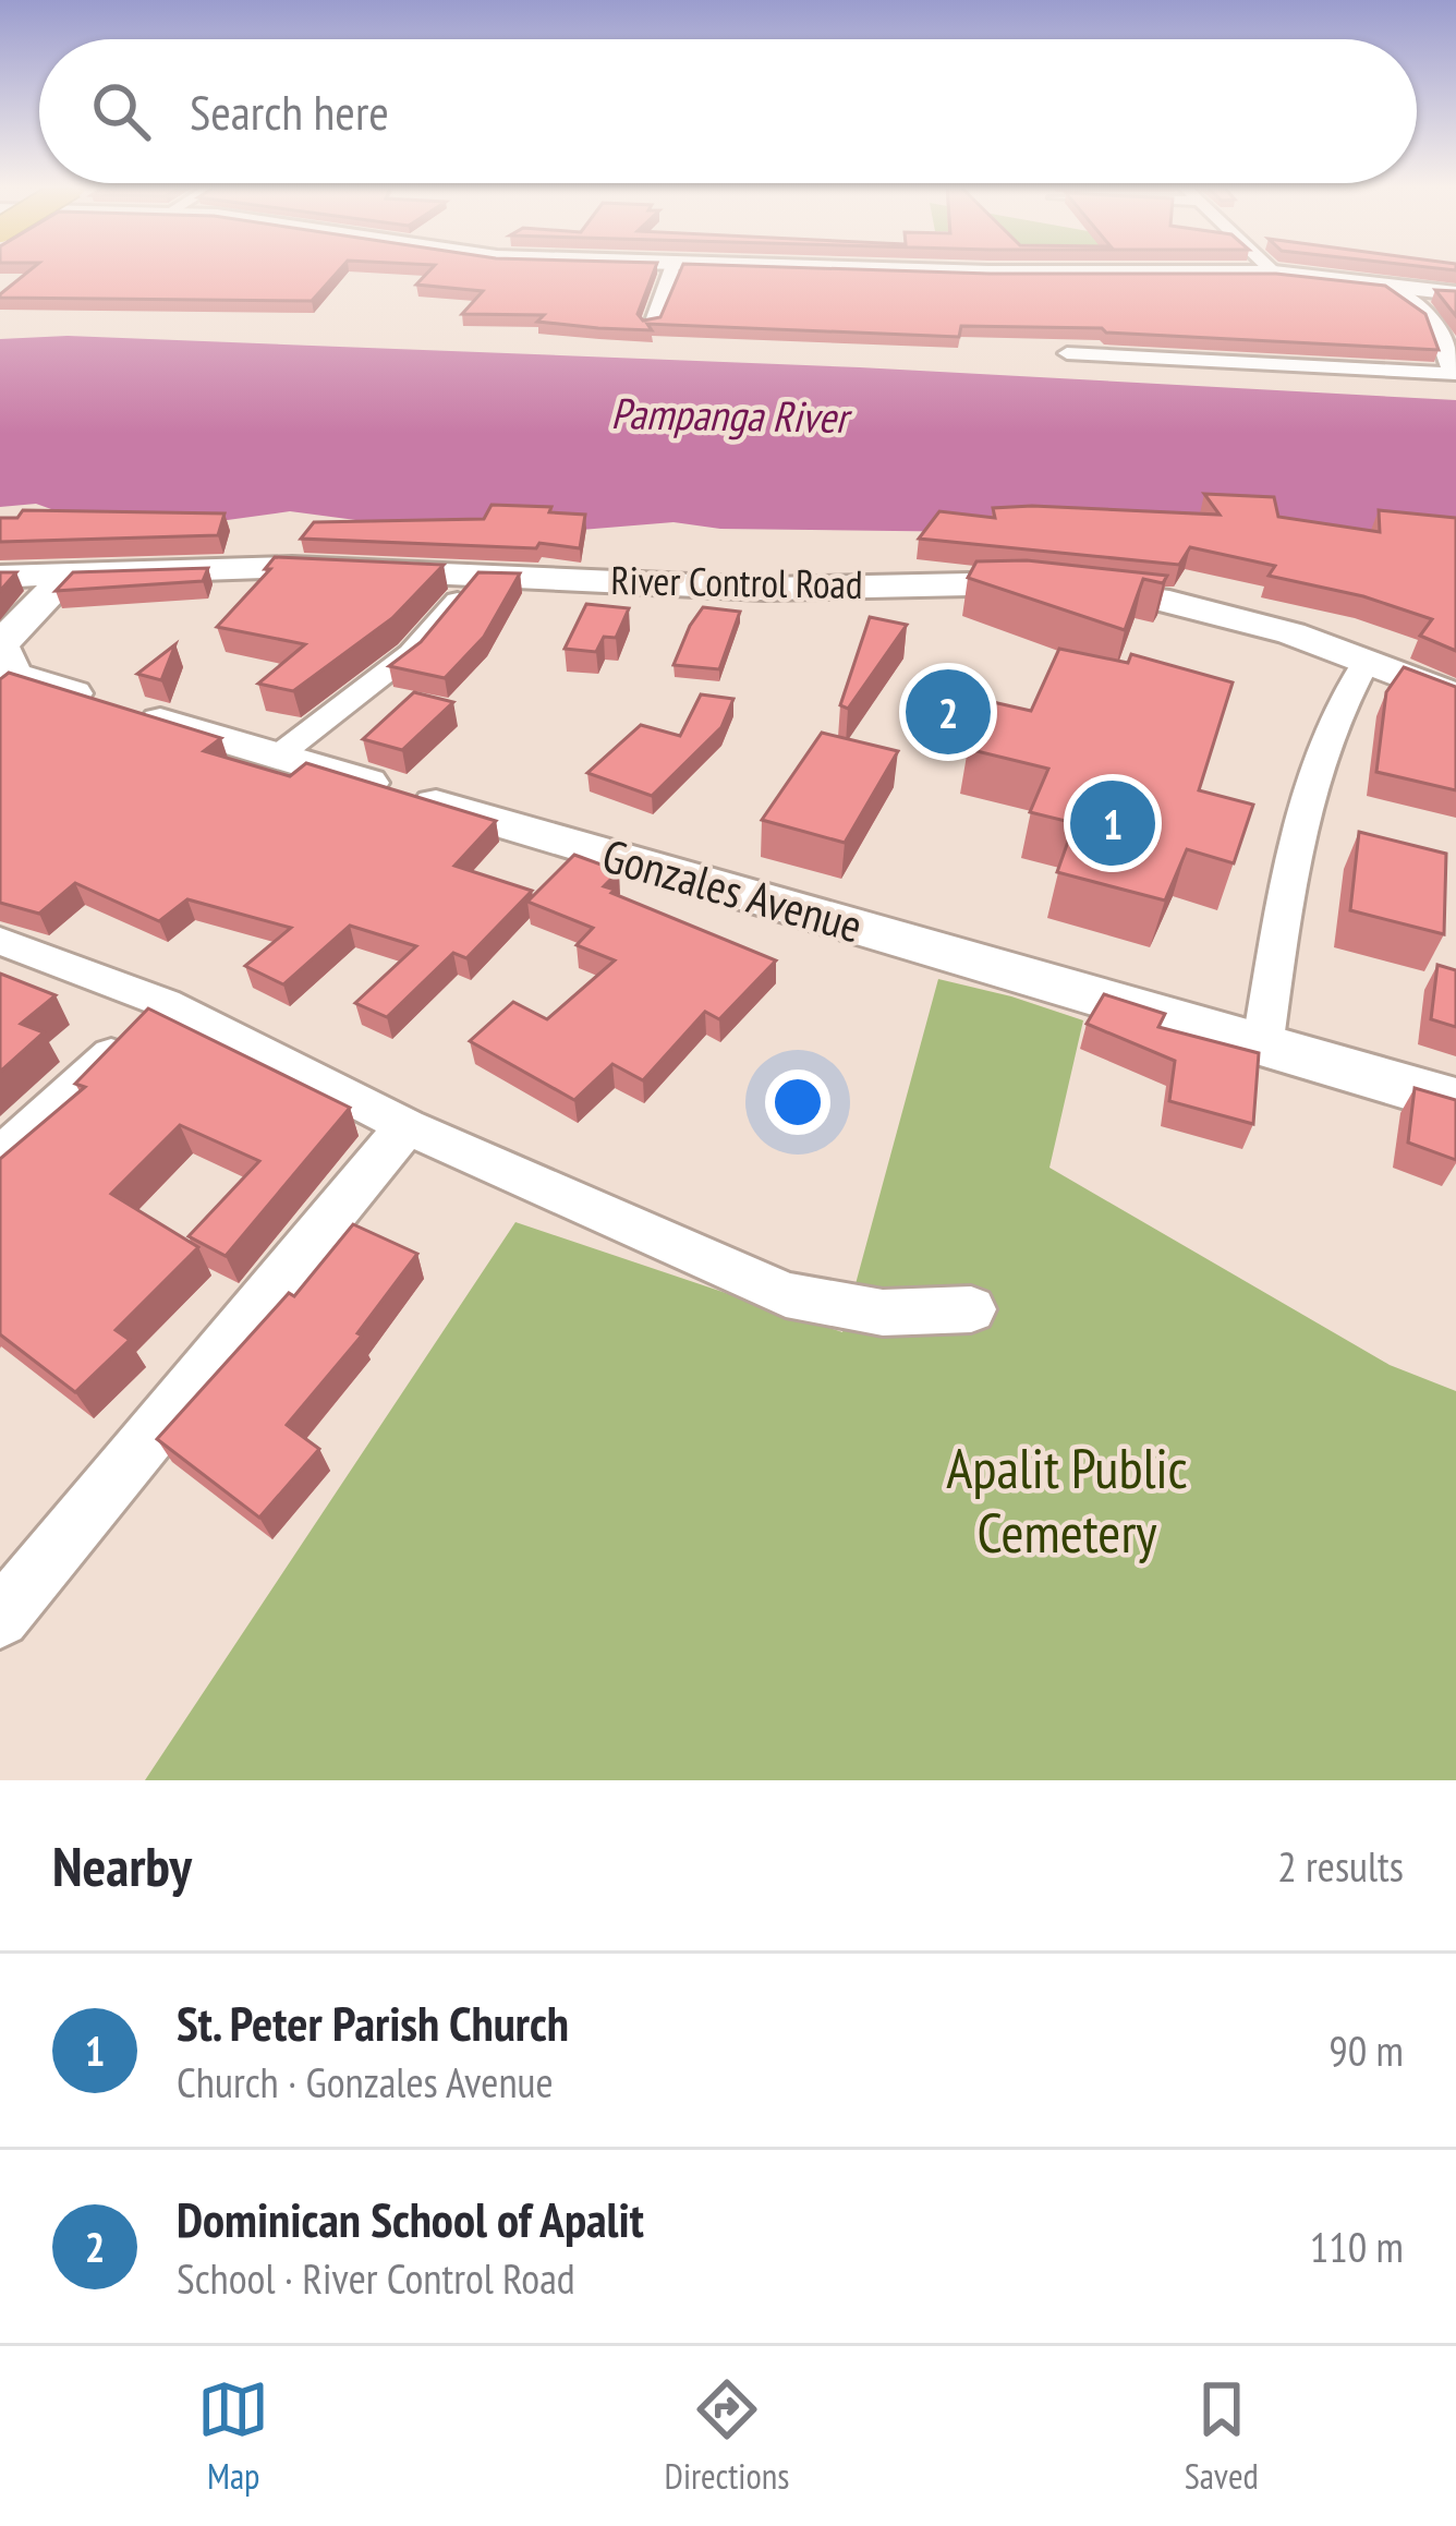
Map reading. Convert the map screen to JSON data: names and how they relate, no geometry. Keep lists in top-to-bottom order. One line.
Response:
{"streets":{"street":["River Control Road","Gonzales Avenue"]},"water":["Pampanga River"],"parks":["Apalit Public Cemetery"],"page":{"search":"Search here","pins":["2","1"],"heading":["Nearby","2 results"],"list":[{"mark":"1","name":"St. Peter Parish Church","note":"Church · Gonzales Avenue","value":"90 m"},{"mark":"2","name":"Dominican School of Apalit","note":"School · River Control Road","value":"110 m"}],"nav":["Map","Directions","Saved"]}}
